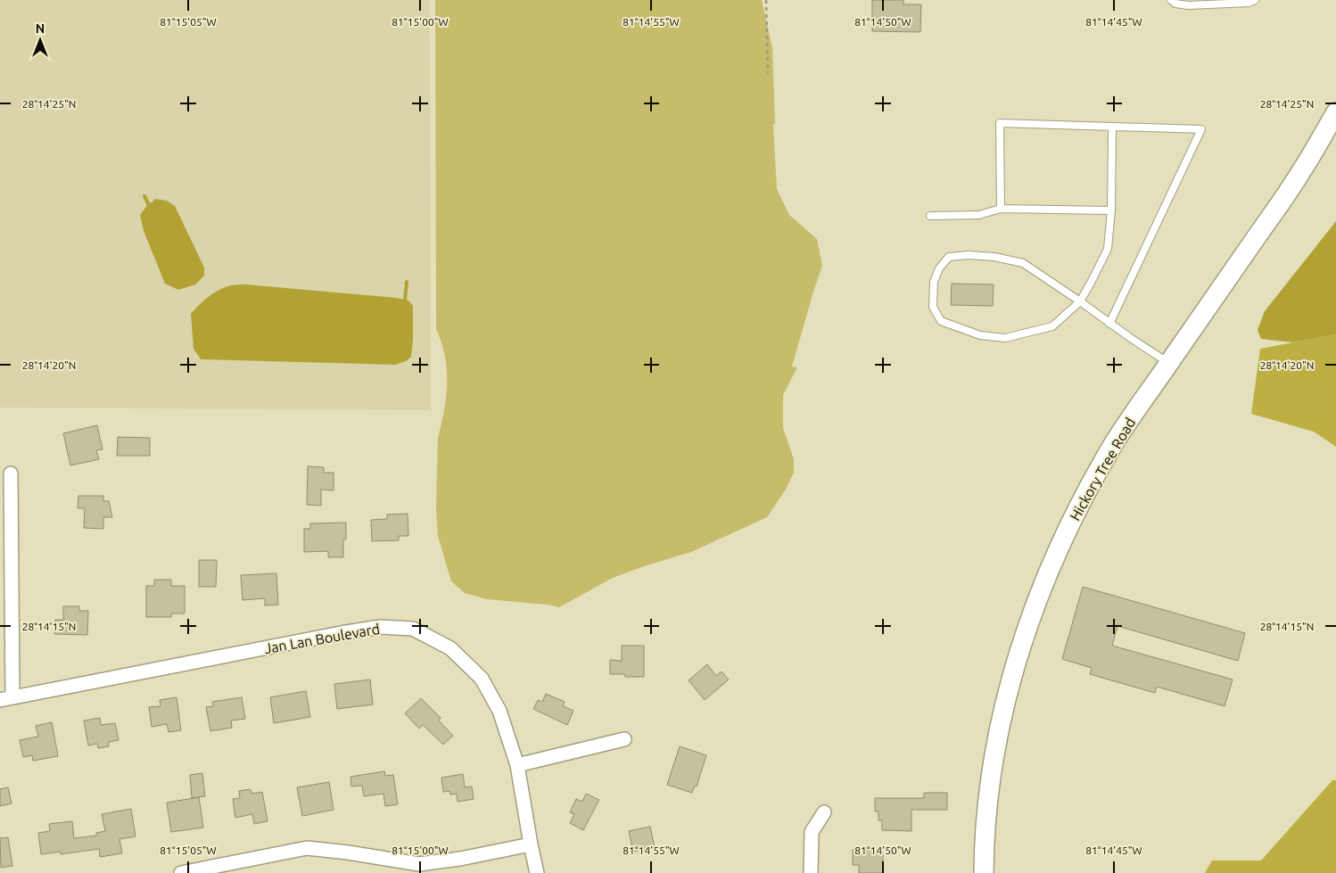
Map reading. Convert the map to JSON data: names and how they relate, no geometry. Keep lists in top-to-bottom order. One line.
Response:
{"streets":{"street":["Hickory Tree Road","Jan Lan Boulevard"]},"north":"top","coordinates":["81°15'05\"W","81°15'00\"W","81°14'55\"W","81°14'50\"W","81°14'45\"W","28°14'25\"N","28°14'20\"N","28°14'15\"N"]}
